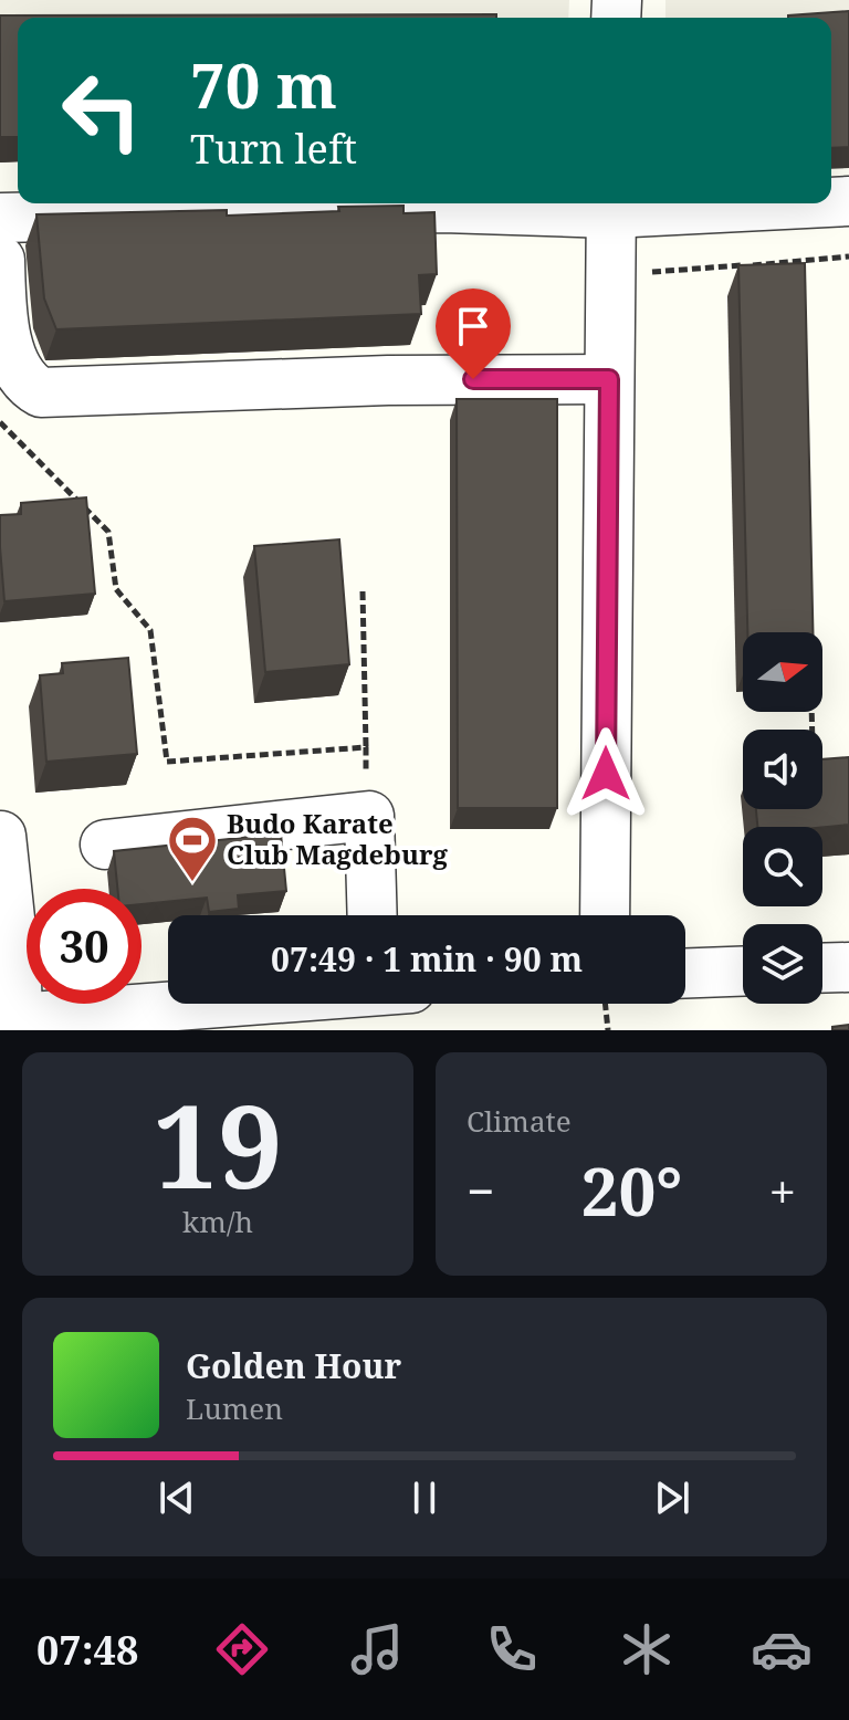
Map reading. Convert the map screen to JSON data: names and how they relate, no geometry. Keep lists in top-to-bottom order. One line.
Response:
{"places":{"sports":["Budo Karate Club Magdeburg"]},"north":"right","page":{"turn":["70 m","Turn left"],"limit":"30","trip":"07:49 · 1 min · 90 m","tile":[["19","km/h"],"Climate"],"heat":["−","20°","+"],"song":["Golden Hour","Lumen"],"tabs":"07:48"}}
